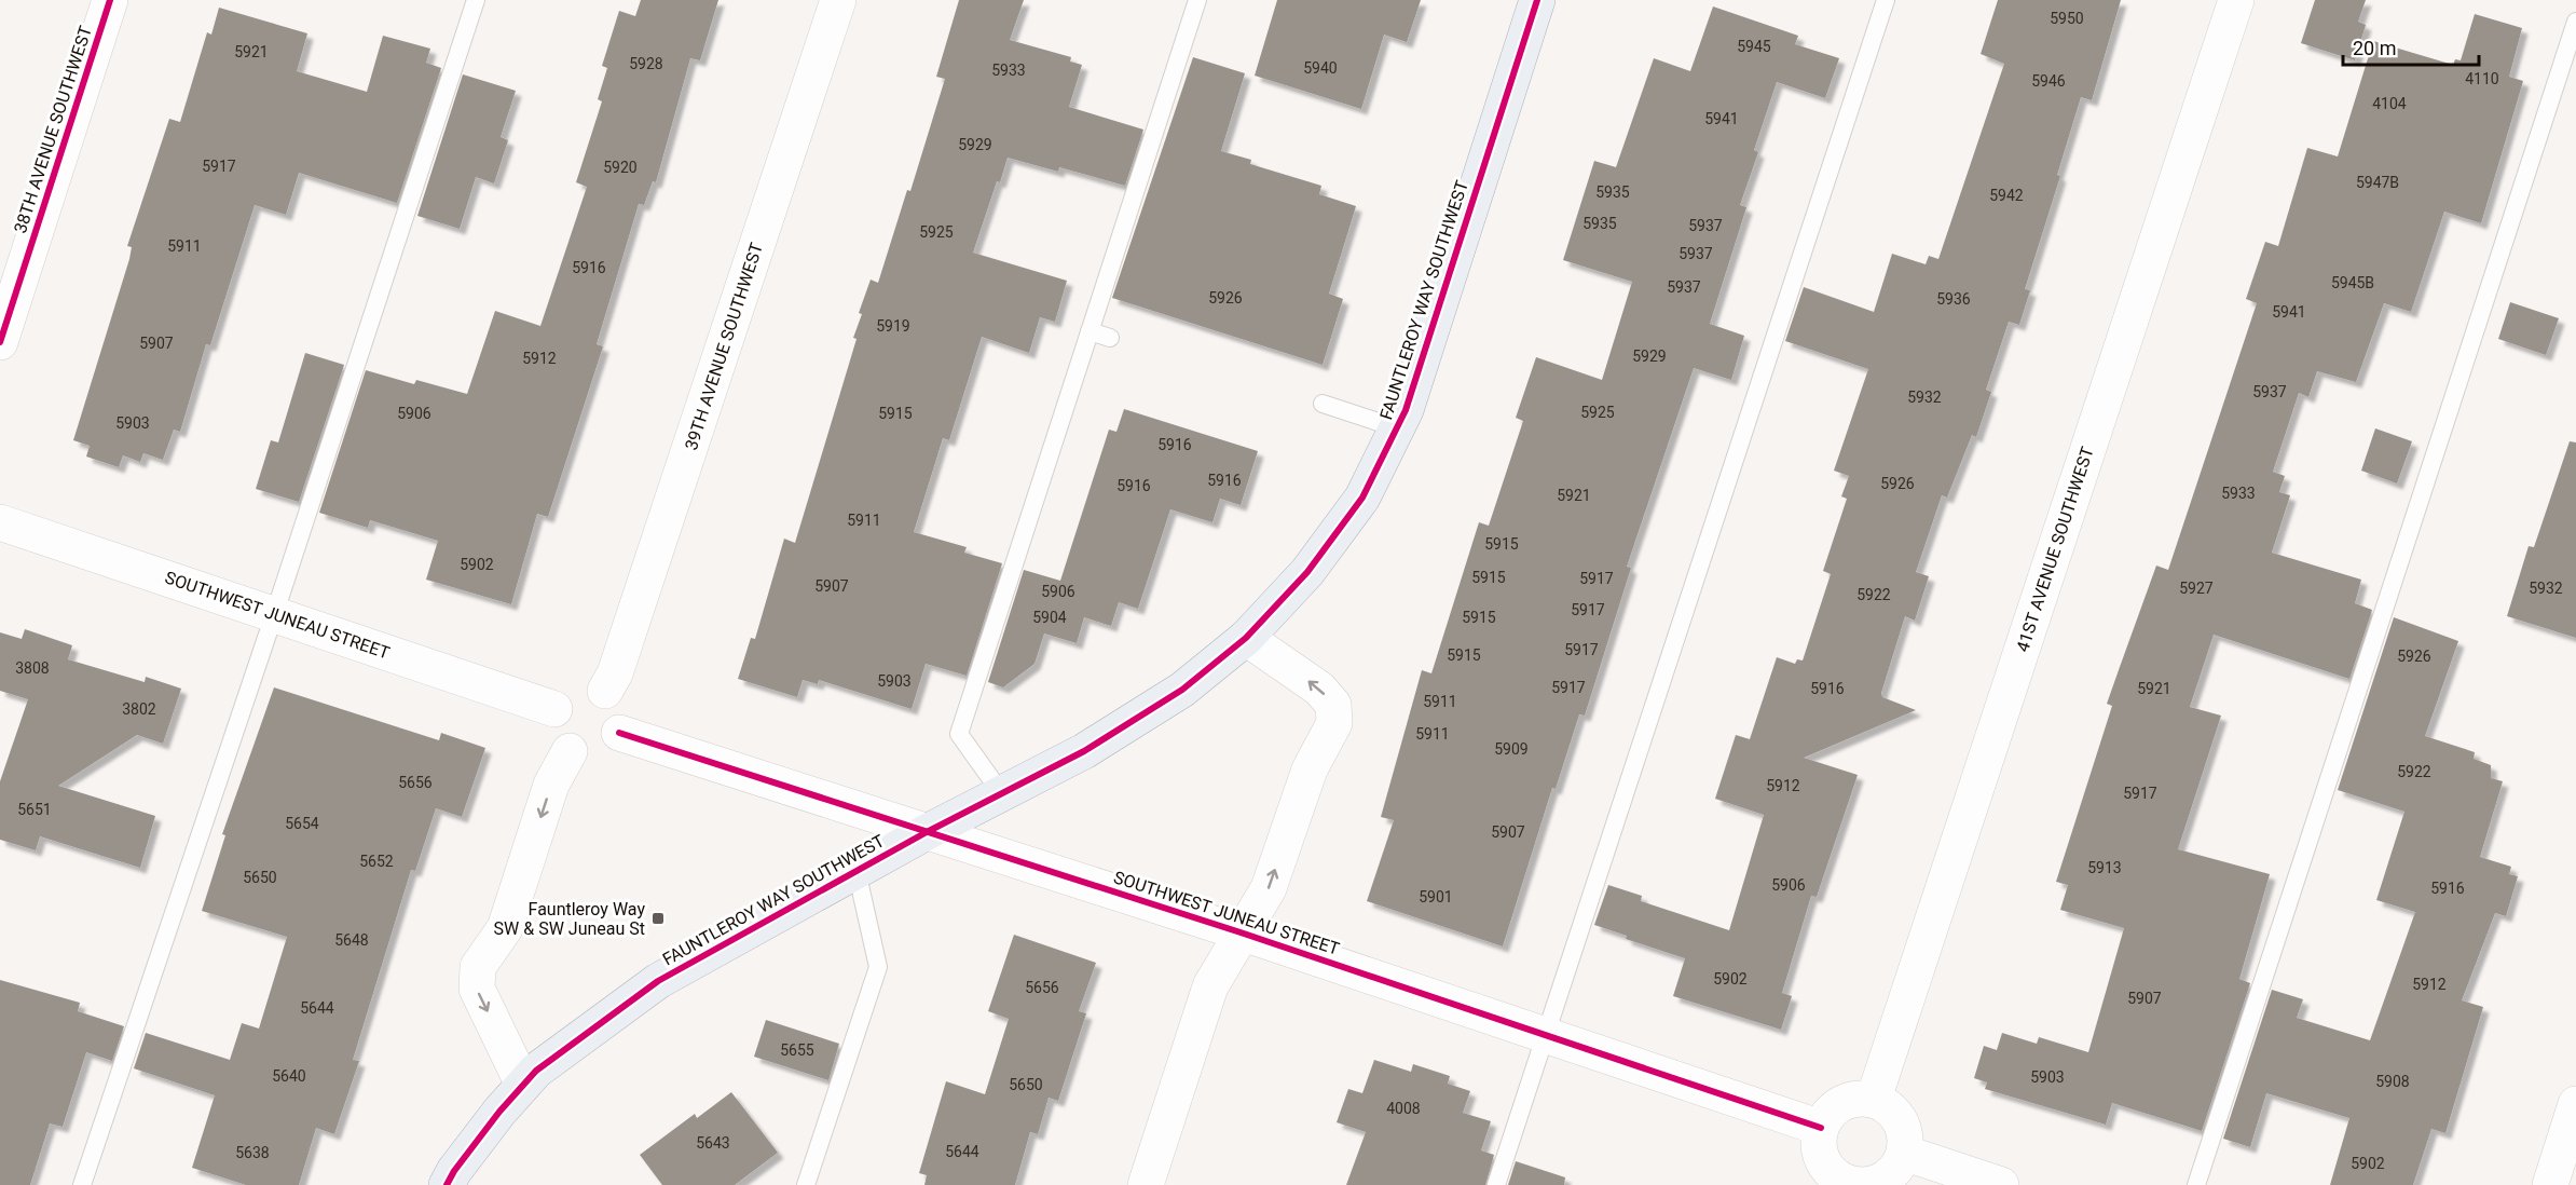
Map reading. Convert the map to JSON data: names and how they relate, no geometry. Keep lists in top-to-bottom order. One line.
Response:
{"streets":{"main road":["FAUNTLEROY WAY SOUTHWEST"],"street":["38TH AVENUE SOUTHWEST","39TH AVENUE SOUTHWEST","41ST AVENUE SOUTHWEST","SOUTHWEST JUNEAU STREET"]},"crossings":[["FAUNTLEROY WAY SOUTHWEST","SOUTHWEST JUNEAU STREET"],["39TH AVENUE SOUTHWEST","SOUTHWEST JUNEAU STREET"],["41ST AVENUE SOUTHWEST","SOUTHWEST JUNEAU STREET"]],"places":{"transit":["Fauntleroy Way SW & SW Juneau St"]},"house_numbers":["5950","5945","5921","5928","5940","5933","4110","5946","4104","5941","5929","5917","5920","5947B","5935","5942","5935","5937","5925","5911","5937","5916","5945B","5937","5926","5936","5941","5919","5907","5929","5912","5937","5932","5925","5906","5915","5903","5916","5916","5926","5916","5933","5921","5911","5915","5902","5915","5917","5907","5927","5932","5906","5922","5917","5904","5915","5917","5915","5926","3808","5903","5917","5916","5921","5911","3802","5911","5909","5922","5656","5912","5917","5651","5654","5907","5652","5913","5650","5906","5916","5901","5648","5902","5912","5656","5907","5644","5655","5640","5903","5908","5650","4008","5643","5644","5638","5902"],"scale_bar":"20 m"}
